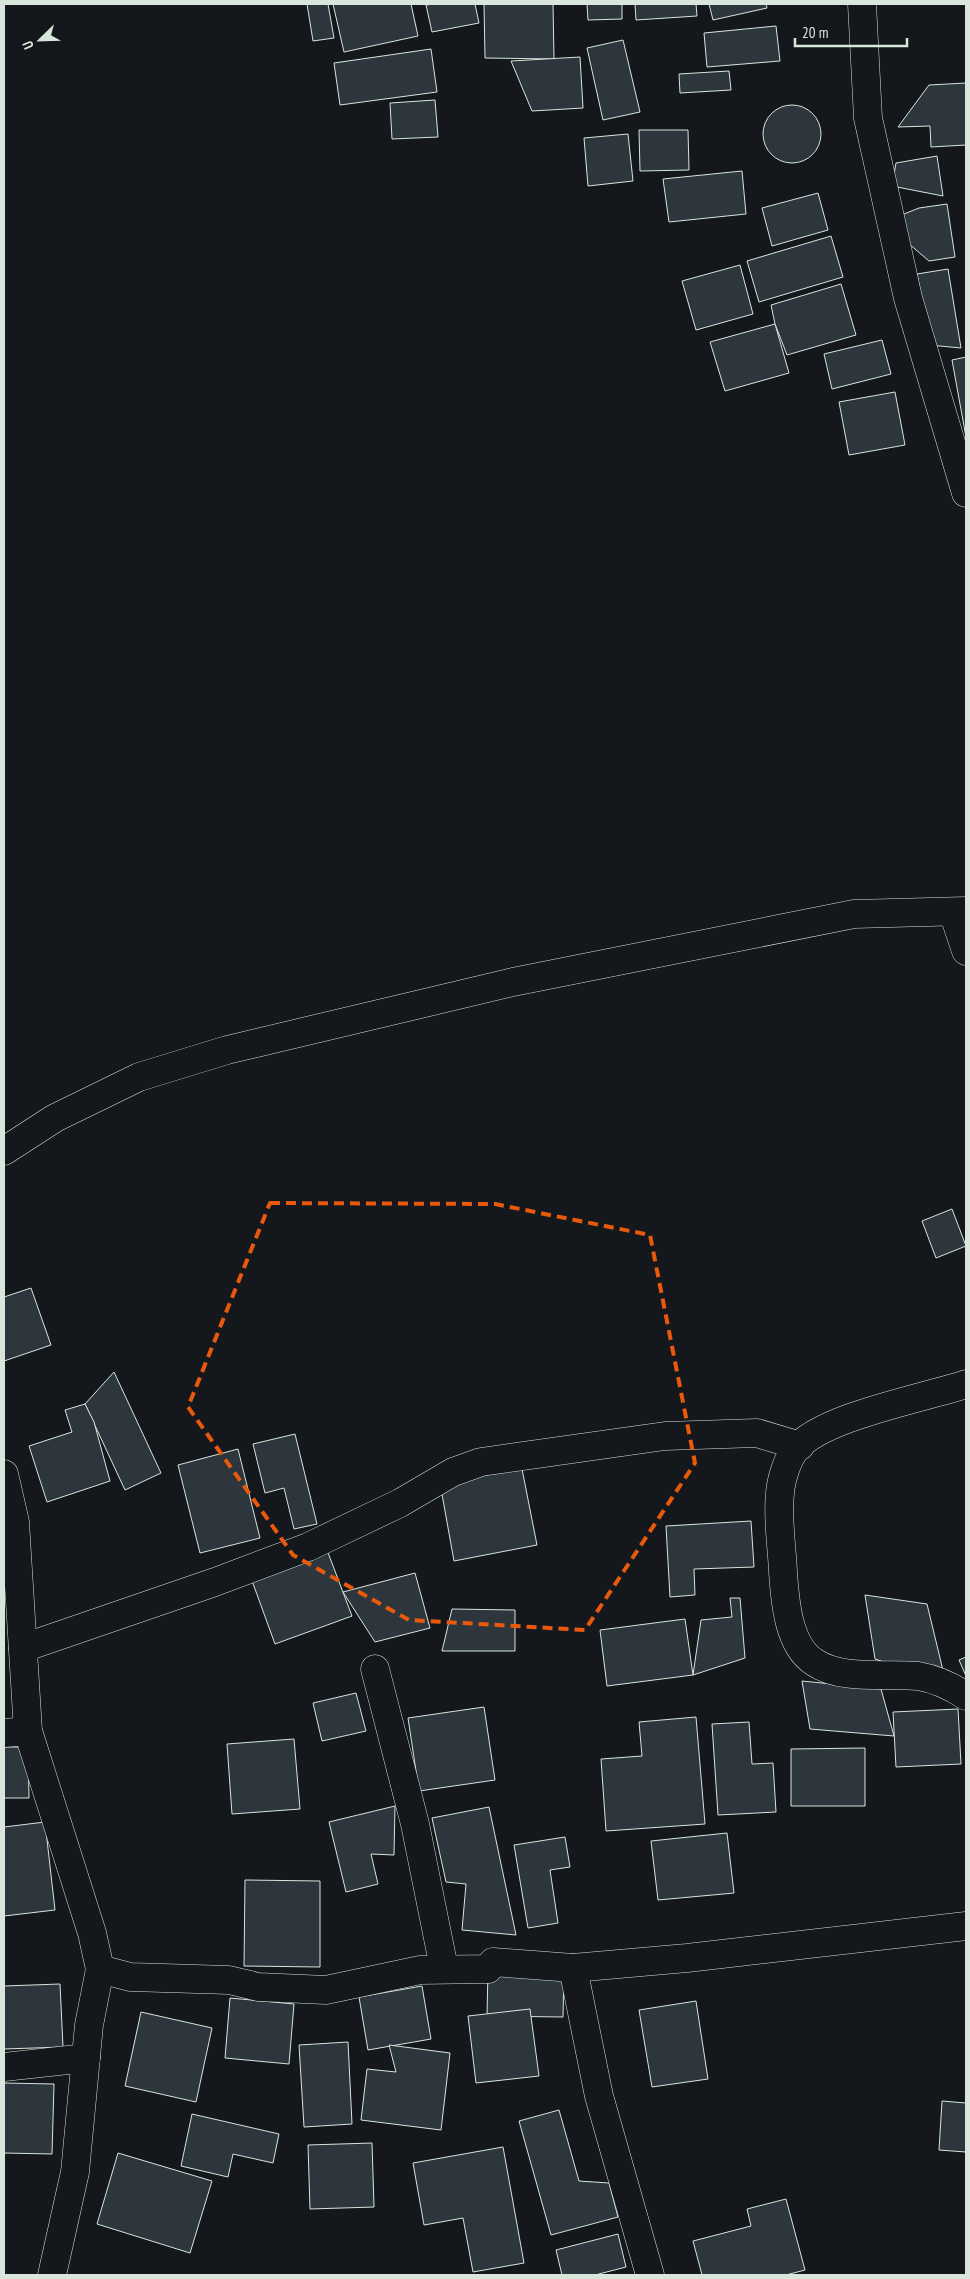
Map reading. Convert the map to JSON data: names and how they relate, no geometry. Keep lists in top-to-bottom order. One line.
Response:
{"scale_bar":"20 m","north":"bottom left"}
